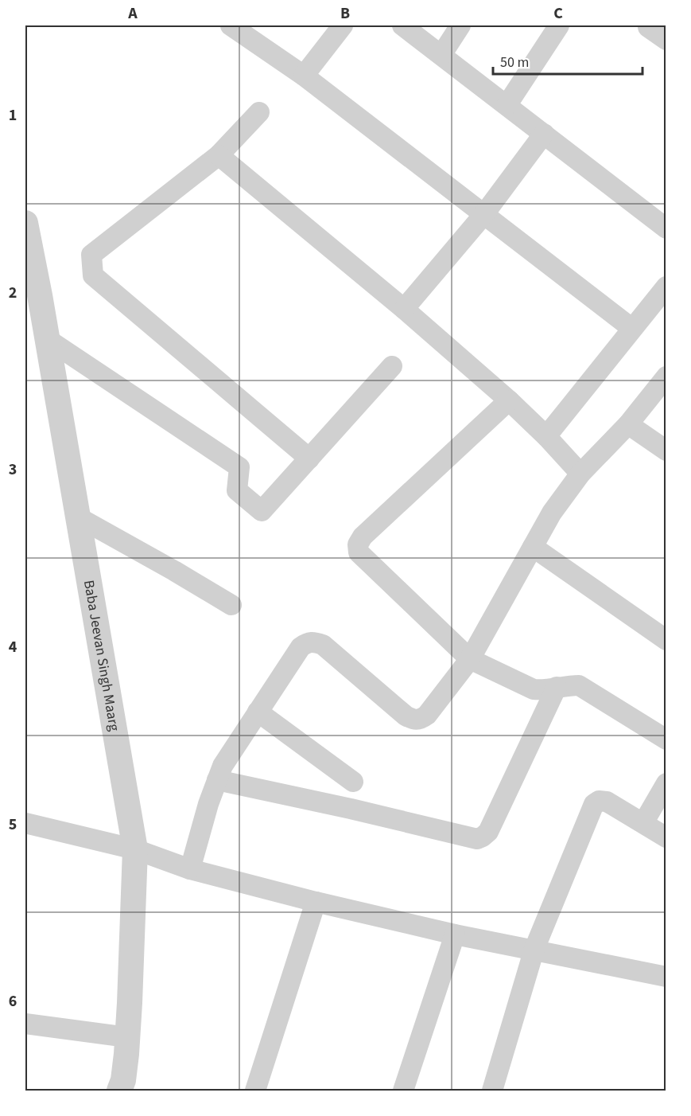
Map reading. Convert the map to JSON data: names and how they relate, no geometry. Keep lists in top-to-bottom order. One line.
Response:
{"streets":{"street":["Baba Jeevan Singh Maarg"]},"scale_bar":"50 m","grid":{"columns":["A","B","C"],"rows":["1","2","3","4","5","6"]}}
